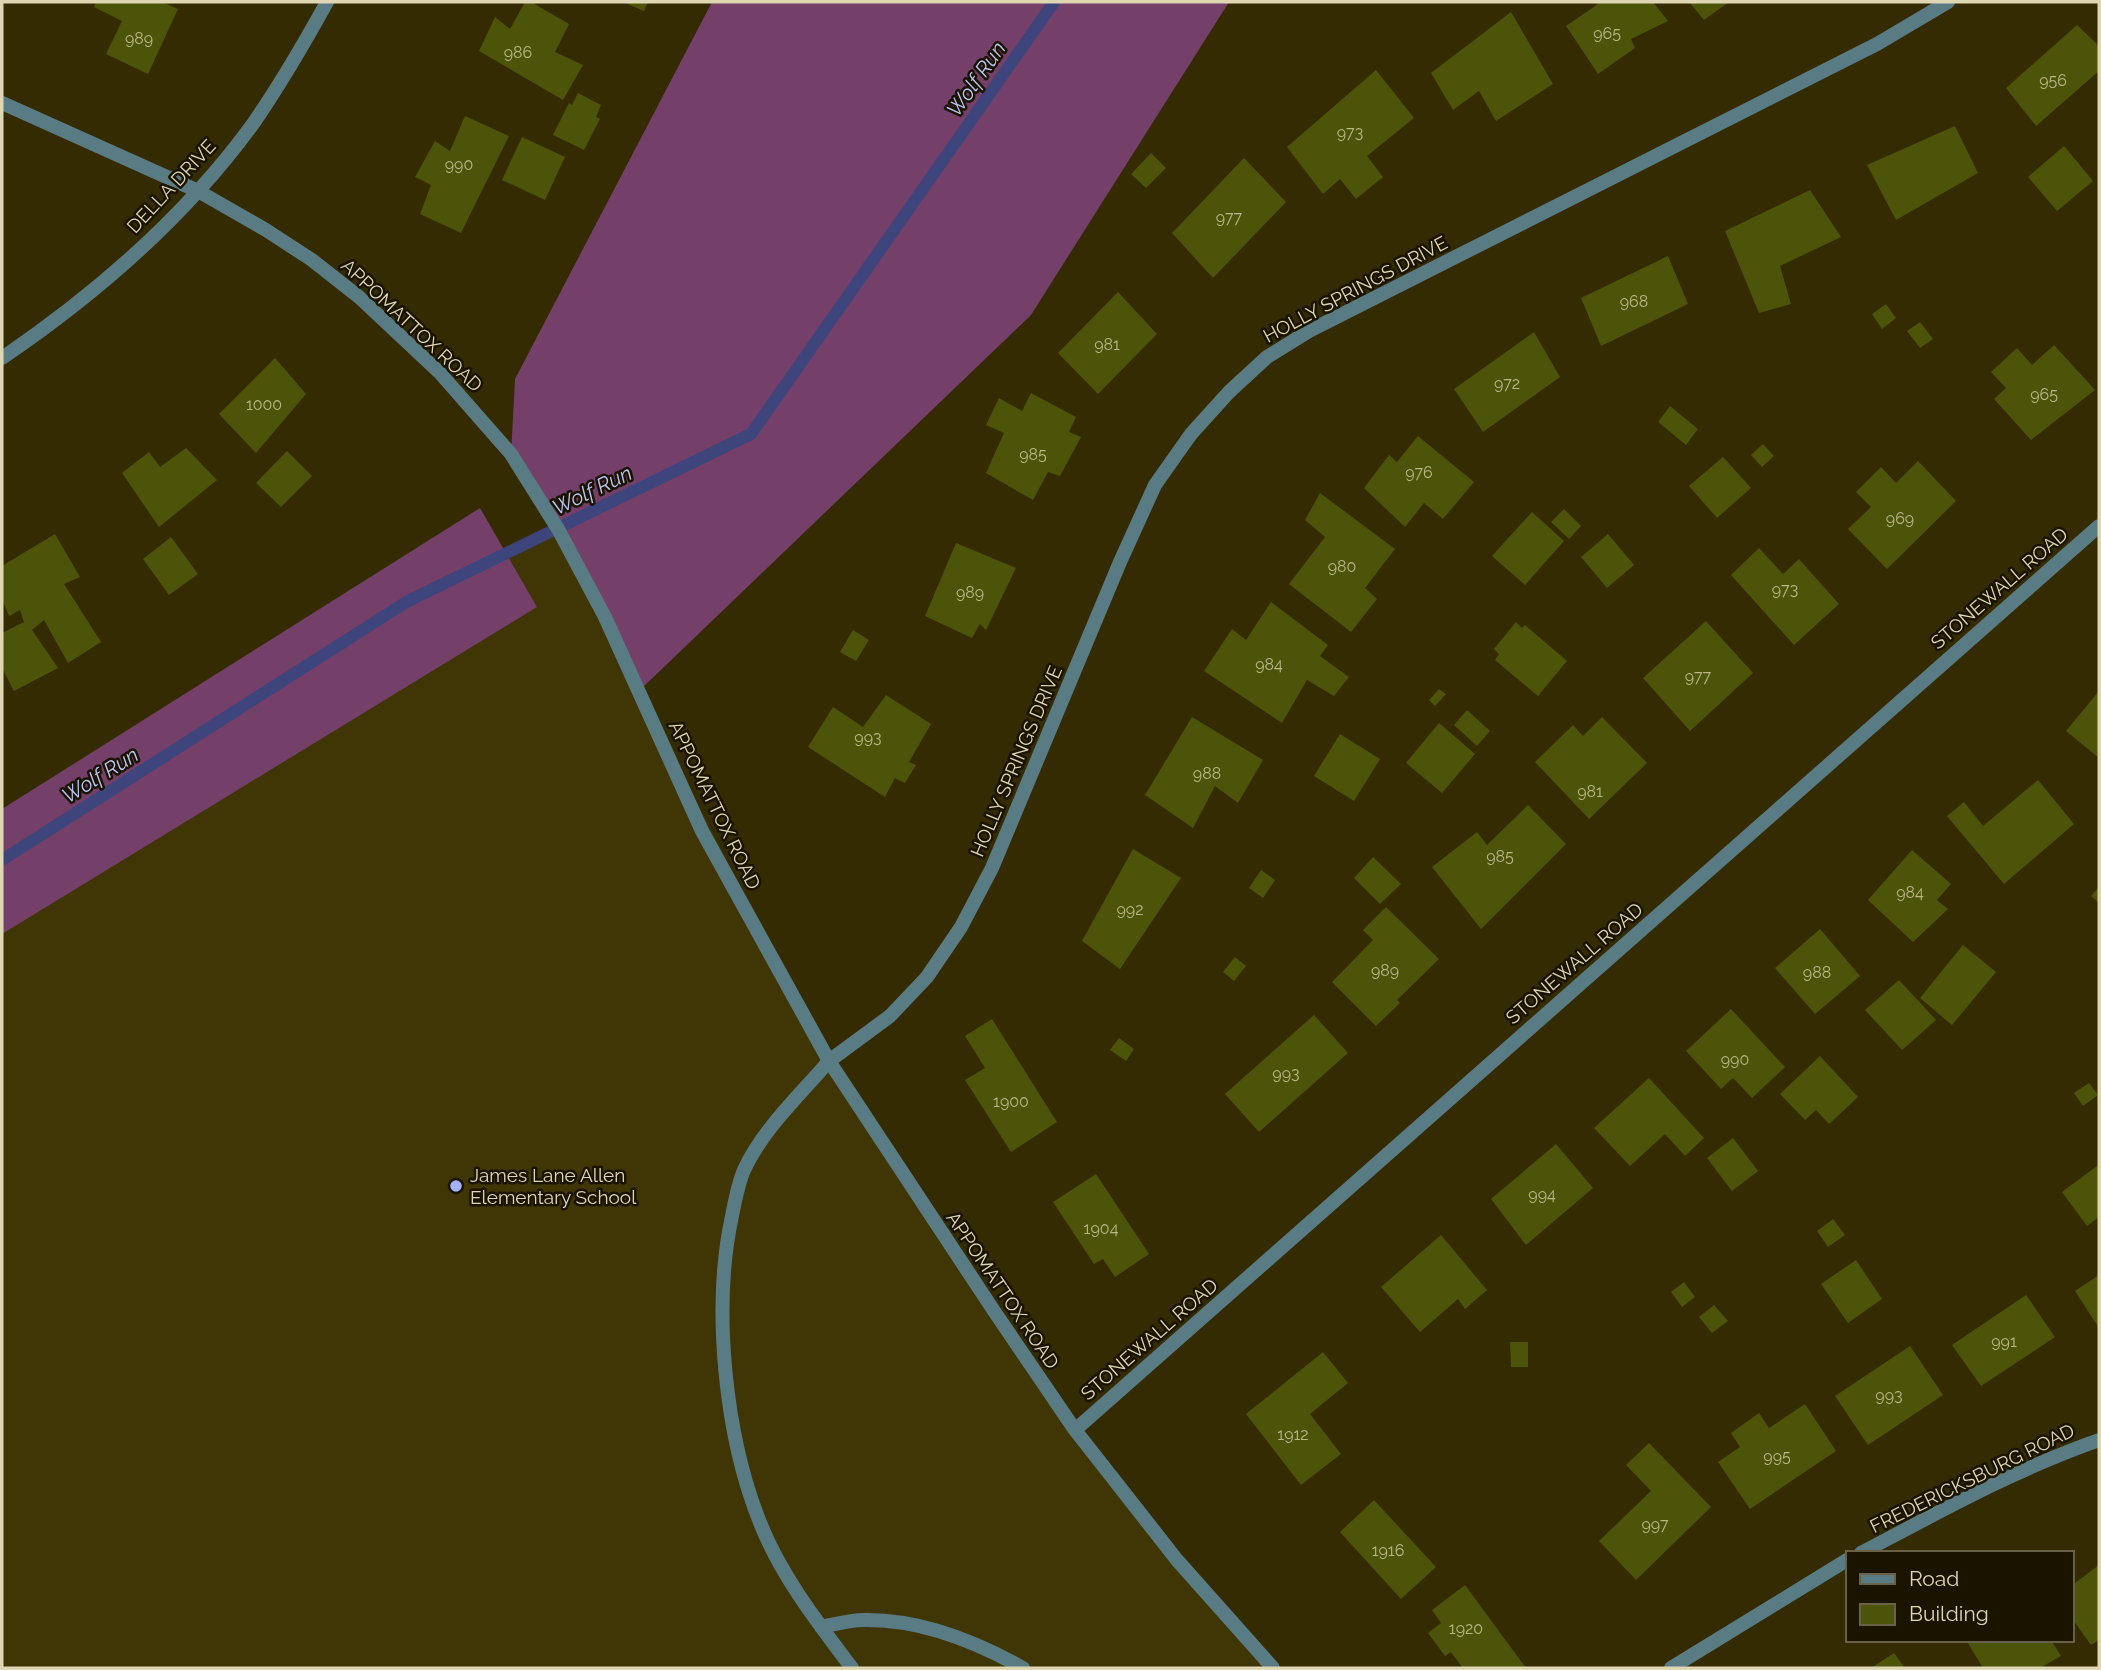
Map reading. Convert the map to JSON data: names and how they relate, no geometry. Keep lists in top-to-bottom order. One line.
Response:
{"streets":{"street":["DELLA DRIVE","HOLLY SPRINGS DRIVE","APPOMATTOX ROAD","STONEWALL ROAD","FREDERICKSBURG ROAD"]},"crossings":[["DELLA DRIVE","APPOMATTOX ROAD"],["HOLLY SPRINGS DRIVE","APPOMATTOX ROAD"],["APPOMATTOX ROAD","STONEWALL ROAD"]],"water":["Wolf Run"],"places":["James Lane Allen Elementary School"],"house_numbers":["965","989","986","956","973","990","977","968","981","972","965","1000","985","976","969","980","973","989","984","977","993","988","981","985","984","992","989","988","990","993","1900","994","1904","991","993","1912","995","997","1916","1920"],"legend":["Road","Building"]}
